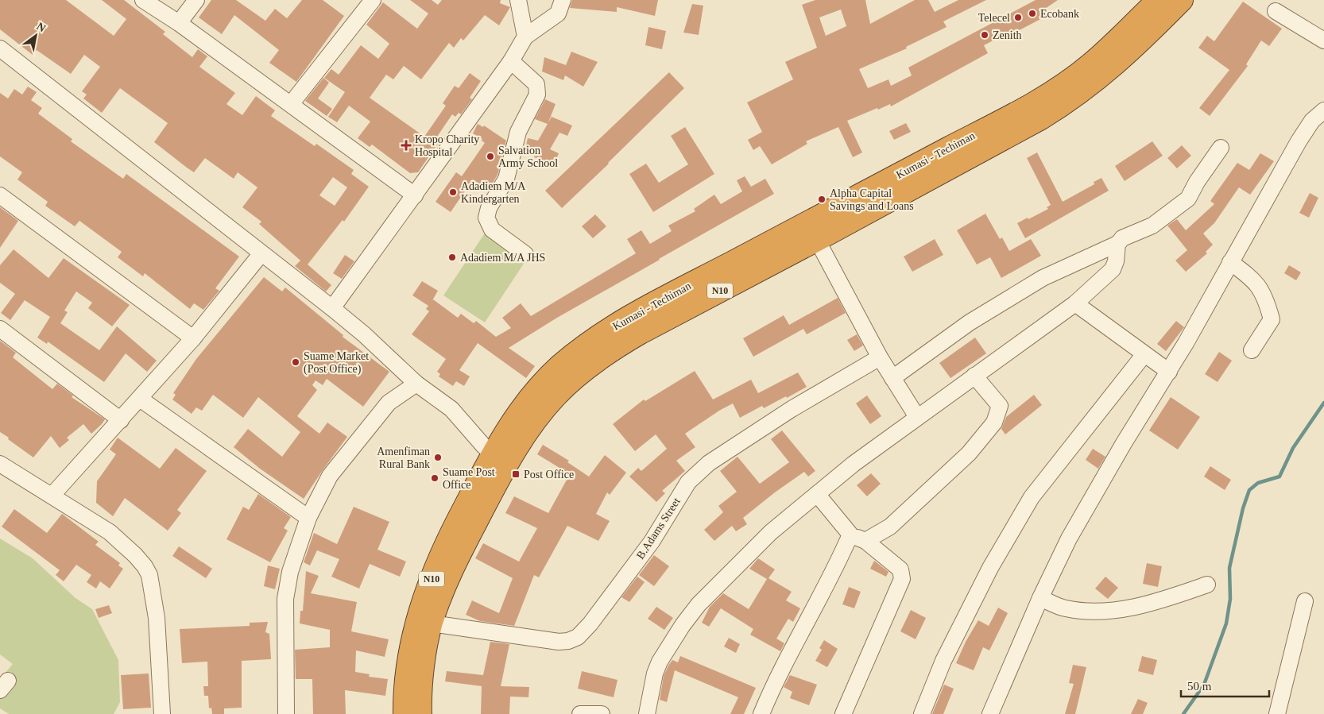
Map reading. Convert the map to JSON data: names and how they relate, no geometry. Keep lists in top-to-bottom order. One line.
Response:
{"streets":{"highway":["Kumasi - Techiman","N10"],"street":["B.Adams Street"]},"crossings":[["Kumasi - Techiman","N10"],["N10","B.Adams Street"]],"places":{"other":["Ecobank","Telecel","Zenith","Salvation Army School","Adadiem M/A Kindergarten","Alpha Capital Savings and Loans","Adadiem M/A JHS","Suame Market (Post Office)","Amenfiman Rural Bank","Suame Post Office"],"health":["Kropo Charity Hospital"],"transit":["Post Office"]},"scale_bar":"50 m","north":"top right"}
